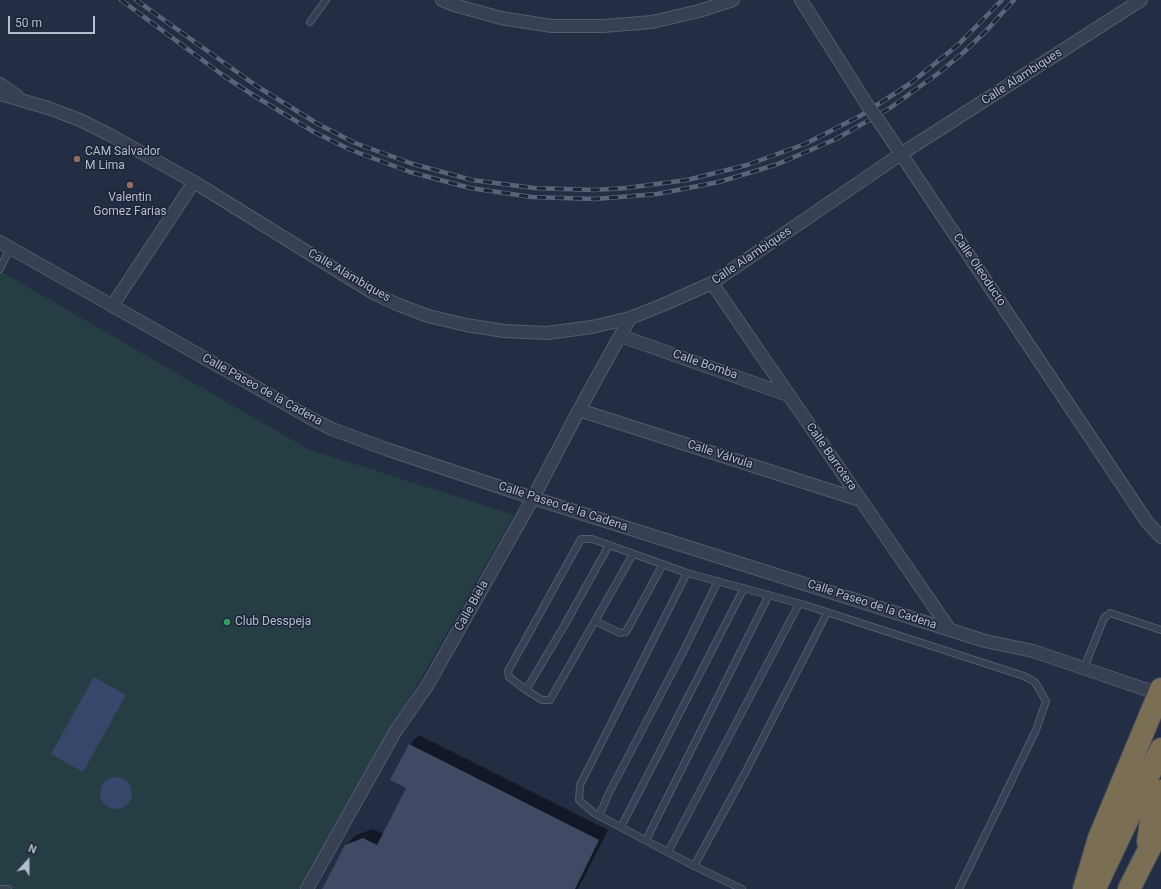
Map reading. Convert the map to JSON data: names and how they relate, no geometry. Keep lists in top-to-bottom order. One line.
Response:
{"streets":{"street":["Calle Alambiques","Calle Oleoducto","Calle Bomba","Calle Paseo de la Cadena","Calle Válvula","Calle Barrotera","Calle Biela"]},"crossings":[["Calle Alambiques","Calle Oleoducto"],["Calle Alambiques","Calle Barrotera"],["Calle Alambiques","Calle Biela"],["Calle Bomba","Calle Barrotera"],["Calle Bomba","Calle Biela"],["Calle Paseo de la Cadena","Calle Barrotera"],["Calle Paseo de la Cadena","Calle Biela"],["Calle Válvula","Calle Barrotera"],["Calle Válvula","Calle Biela"]],"places":["CAM Salvador M Lima","Valentin Gomez Farias","Club Desspeja"],"scale_bar":"50 m","north":"top"}
